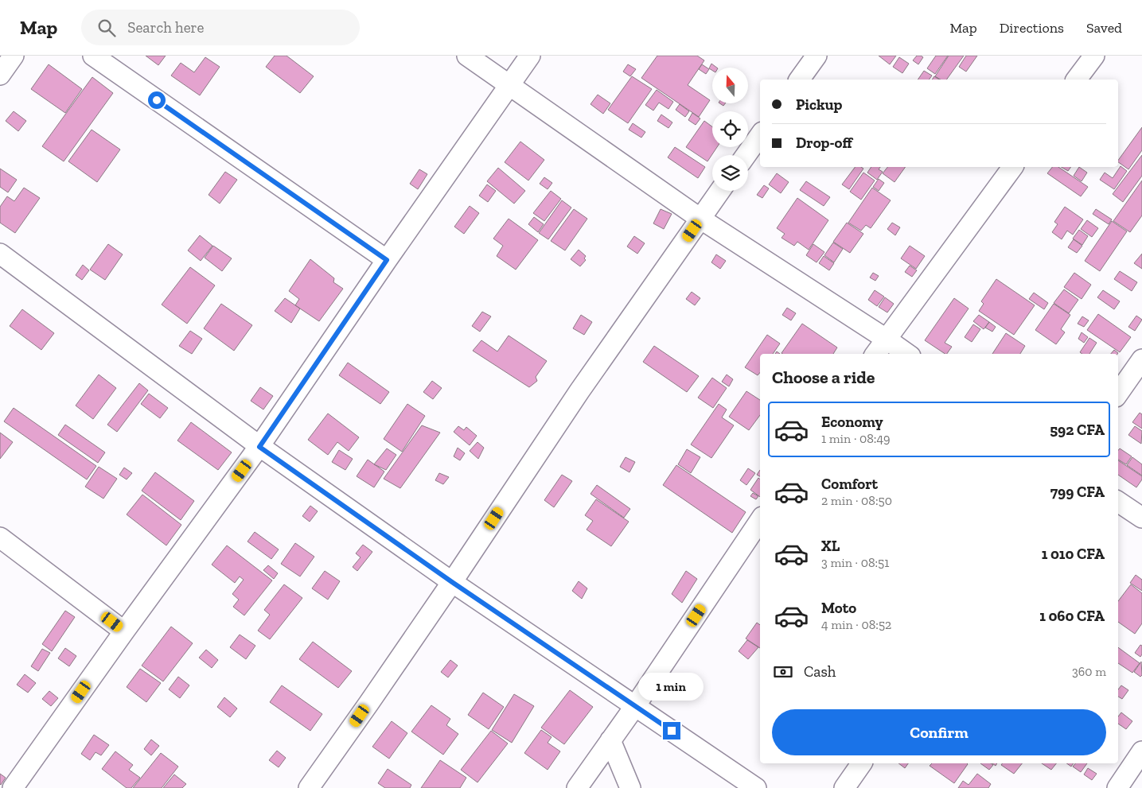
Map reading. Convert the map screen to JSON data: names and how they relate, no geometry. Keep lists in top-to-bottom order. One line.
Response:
{"north":"top","page":{"header":"Map","search":"Search here","nav":["Map","Directions","Saved"],"banner":["Pickup","Drop-off"],"heading":"Choose a ride","list":[{"name":"Economy","note":"1 min · 08:49","value":"592 CFA"},{"name":"Comfort","note":"2 min · 08:50","value":"799 CFA"},{"name":"XL","note":"3 min · 08:51","value":"1 010 CFA"},{"name":"Moto","note":"4 min · 08:52","value":"1 060 CFA"}],"pay":["Cash","360 m"],"bubble":"1 min","buttons":"Confirm"}}
